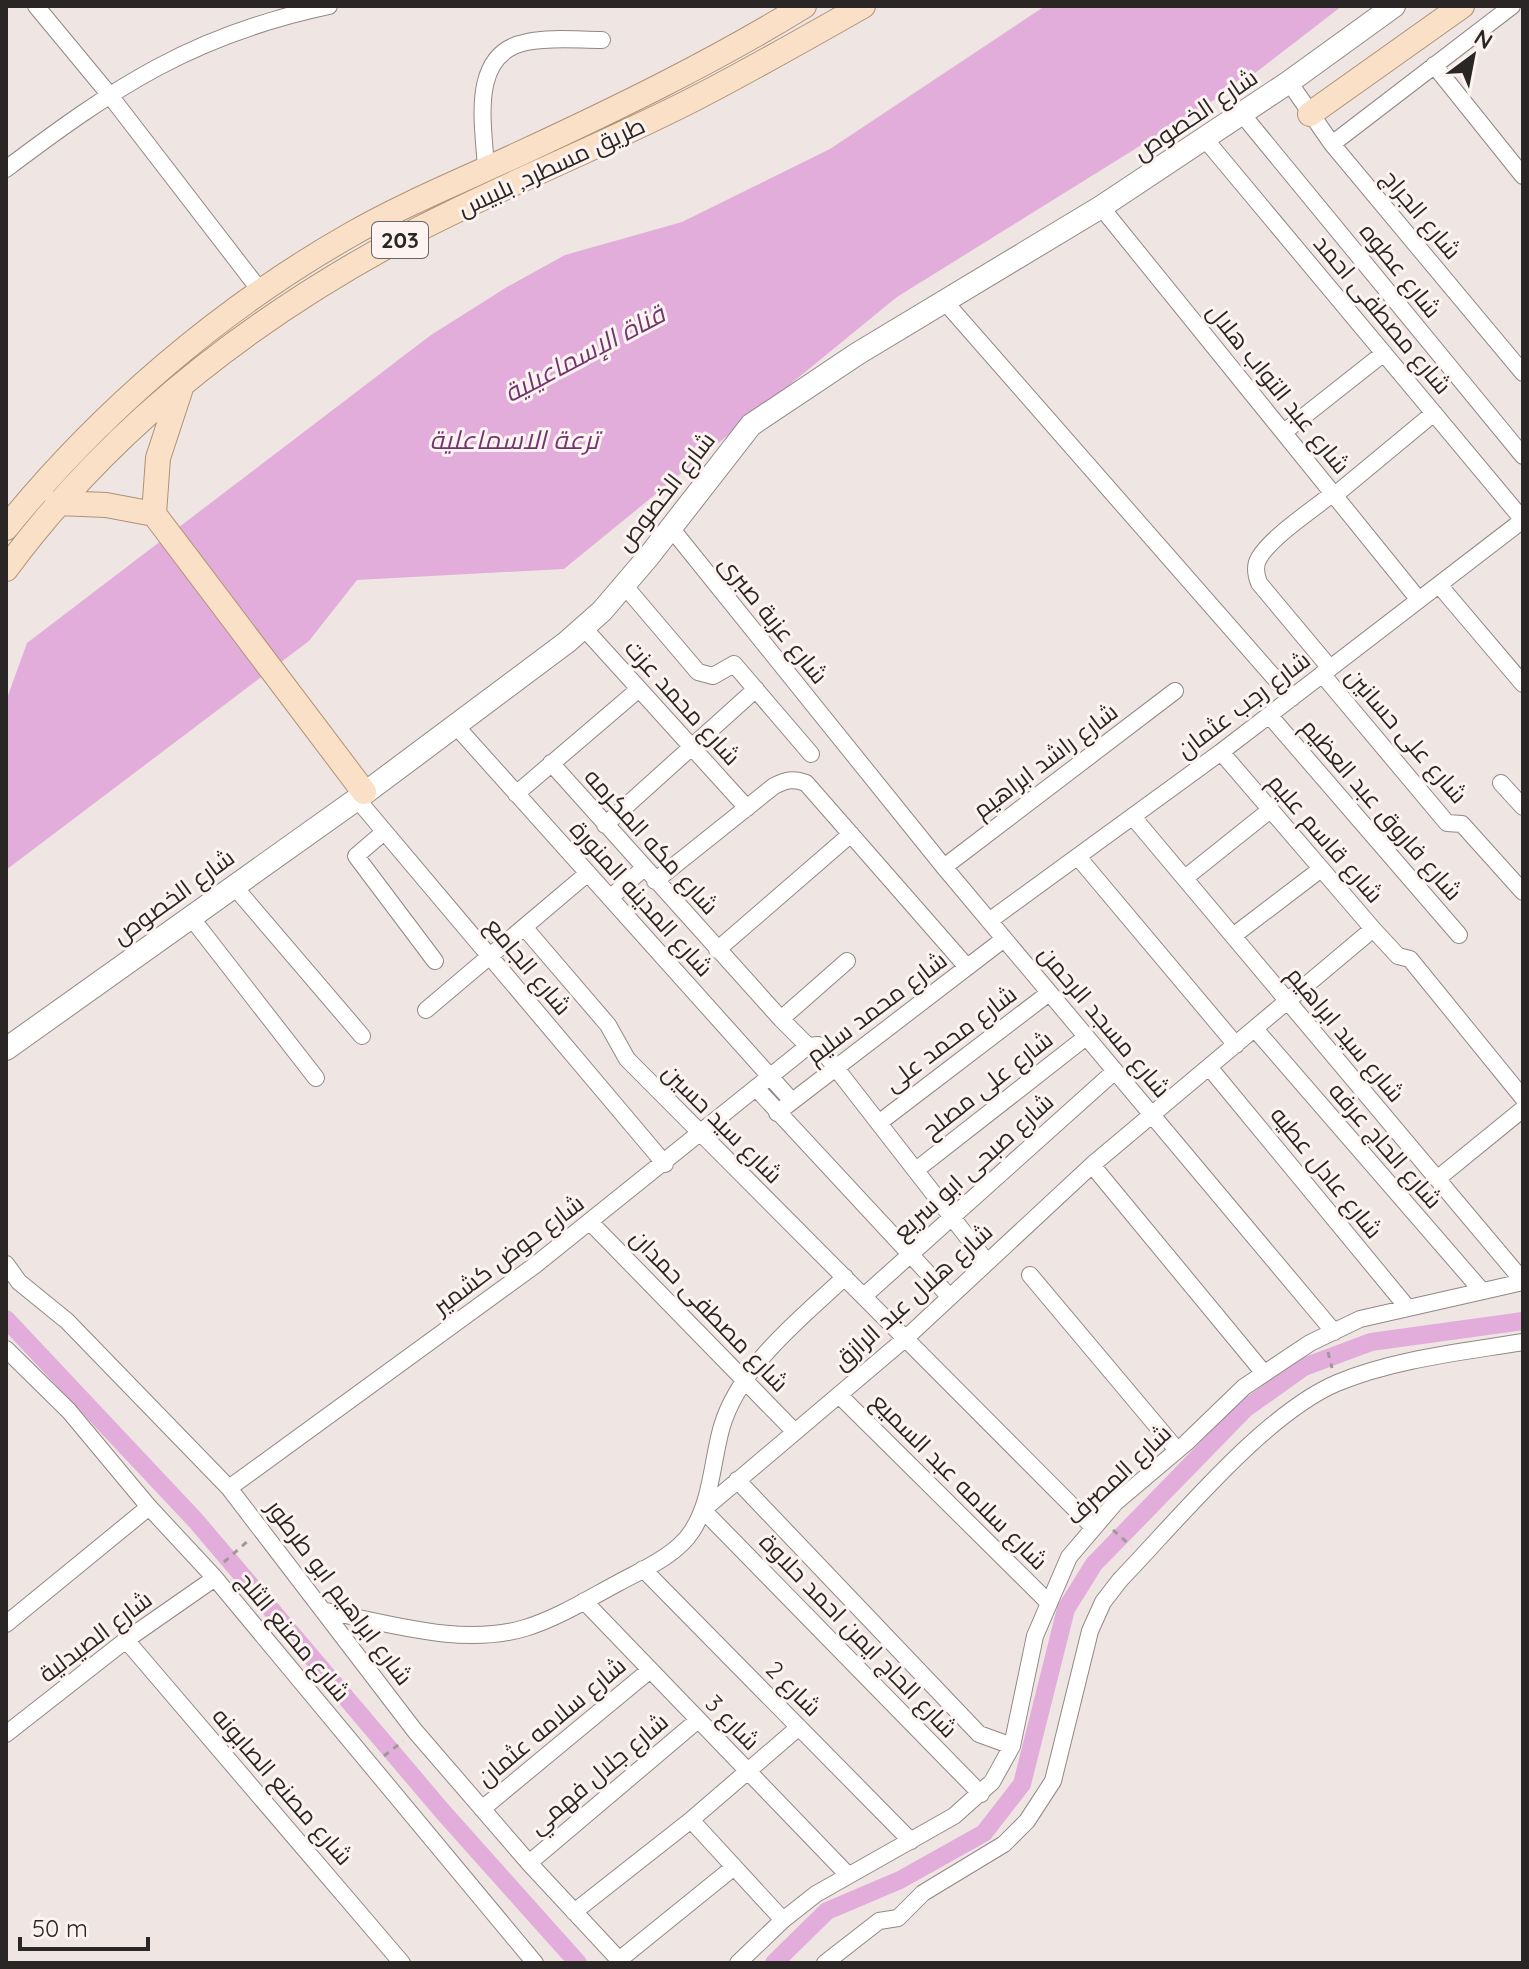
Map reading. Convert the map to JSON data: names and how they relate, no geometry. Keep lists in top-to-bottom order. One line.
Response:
{"streets":{"main road":["شارع الخصوص","طريق مسطرد, بلبيس","203"],"street":["شارع الجراج","شارع عطوه","شارع مصطفى احمد","شارع عبد التواب هلال","شارع عزبة صبرى","شارع محمد عزت","شارع رجب عثمان","شارع على حسانين","شارع راشد ابراهيم","شارع فاروق عبد العظيم","شارع قاسم عليم","شارع مكه المكرمه","شارع المدينه المنورة","شارع الجامع","شارع محمد سليم","شارع مسجد الرحمن","شارع سيد ابراهيم","شارع محمد على","شارع على مصلح","شارع سيد حسين","شارع الحاج عرفه","شارع صبحى ابو سريع","شارع عادل عطيه","شارع حوض كشمير","شارع هلال عبد الرازق","شارع مصطفى حمدان","شارع المصرف","شارع سلامه عبد السميع","شارع ابراهيم ابو طرطور","شارع الحاج ايمن احمد حلاوة","شارع الصيدلية","شارع مصنع الثلج","شارع 2","شارع سلامه عثمان","شارع 3","شارع جلال فهمي","شارع مصنع الصابونه"]},"crossings":[["شارع الخصوص","شارع الجراج"],["شارع الخصوص","شارع عطوه"],["شارع الخصوص","شارع مصطفى احمد"],["شارع الخصوص","شارع عبد التواب هلال"],["شارع الخصوص","شارع عزبة صبرى"],["شارع الخصوص","شارع محمد عزت"],["شارع الخصوص","شارع المدينه المنورة"],["شارع الخصوص","شارع الجامع"],["شارع مصطفى احمد","شارع رجب عثمان"],["شارع عبد التواب هلال","شارع رجب عثمان"],["شارع عبد التواب هلال","شارع على حسانين"],["شارع عزبة صبرى","شارع مسجد الرحمن"],["شارع رجب عثمان","شارع على حسانين"],["شارع رجب عثمان","شارع فاروق عبد العظيم"],["شارع رجب عثمان","شارع قاسم عليم"],["شارع رجب عثمان","شارع مسجد الرحمن"],["شارع رجب عثمان","شارع سيد ابراهيم"],["شارع راشد ابراهيم","شارع مسجد الرحمن"],["شارع قاسم عليم","شارع هلال عبد الرازق"],["شارع مكه المكرمه","شارع محمد سليم"],["شارع مكه المكرمه","شارع محمد على"],["شارع مكه المكرمه","شارع على مصلح"],["شارع مكه المكرمه","شارع صبحى ابو سريع"],["شارع مكه المكرمه","شارع حوض كشمير"],["شارع مكه المكرمه","شارع هلال عبد الرازق"],["شارع المدينه المنورة","شارع محمد سليم"],["شارع المدينه المنورة","شارع حوض كشمير"],["شارع الجامع","شارع حوض كشمير"],["شارع محمد سليم","شارع مسجد الرحمن"],["شارع مسجد الرحمن","شارع محمد على"],["شارع مسجد الرحمن","شارع على مصلح"],["شارع مسجد الرحمن","شارع صبحى ابو سريع"],["شارع مسجد الرحمن","شارع هلال عبد الرازق"],["شارع مسجد الرحمن","شارع المصرف"],["شارع سيد ابراهيم","شارع هلال عبد الرازق"],["شارع سيد ابراهيم","شارع المصرف"],["شارع سيد حسين","شارع صبحى ابو سريع"],["شارع سيد حسين","شارع حوض كشمير"],["شارع سيد حسين","شارع هلال عبد الرازق"],["شارع الحاج عرفه","شارع هلال عبد الرازق"],["شارع الحاج عرفه","شارع المصرف"],["شارع عادل عطيه","شارع هلال عبد الرازق"],["شارع عادل عطيه","شارع المصرف"],["شارع حوض كشمير","شارع مصطفى حمدان"],["شارع حوض كشمير","شارع ابراهيم ابو طرطور"],["شارع هلال عبد الرازق","شارع مصطفى حمدان"],["شارع هلال عبد الرازق","شارع سلامه عبد السميع"],["شارع هلال عبد الرازق","شارع الحاج ايمن احمد حلاوة"],["شارع المصرف","شارع سلامه عبد السميع"],["شارع المصرف","شارع الحاج ايمن احمد حلاوة"],["شارع المصرف","شارع 2"],["شارع المصرف","شارع 3"],["شارع ابراهيم ابو طرطور","شارع سلامه عثمان"],["شارع ابراهيم ابو طرطور","شارع جلال فهمي"],["شارع الصيدلية","شارع مصنع الثلج"],["شارع الصيدلية","شارع مصنع الصابونه"],["شارع سلامه عثمان","شارع 3"],["شارع 3","شارع جلال فهمي"]],"water":["قناة الإسماعيلية","ترعة الاسماعلية"],"scale_bar":"50 m","north":"top right"}
